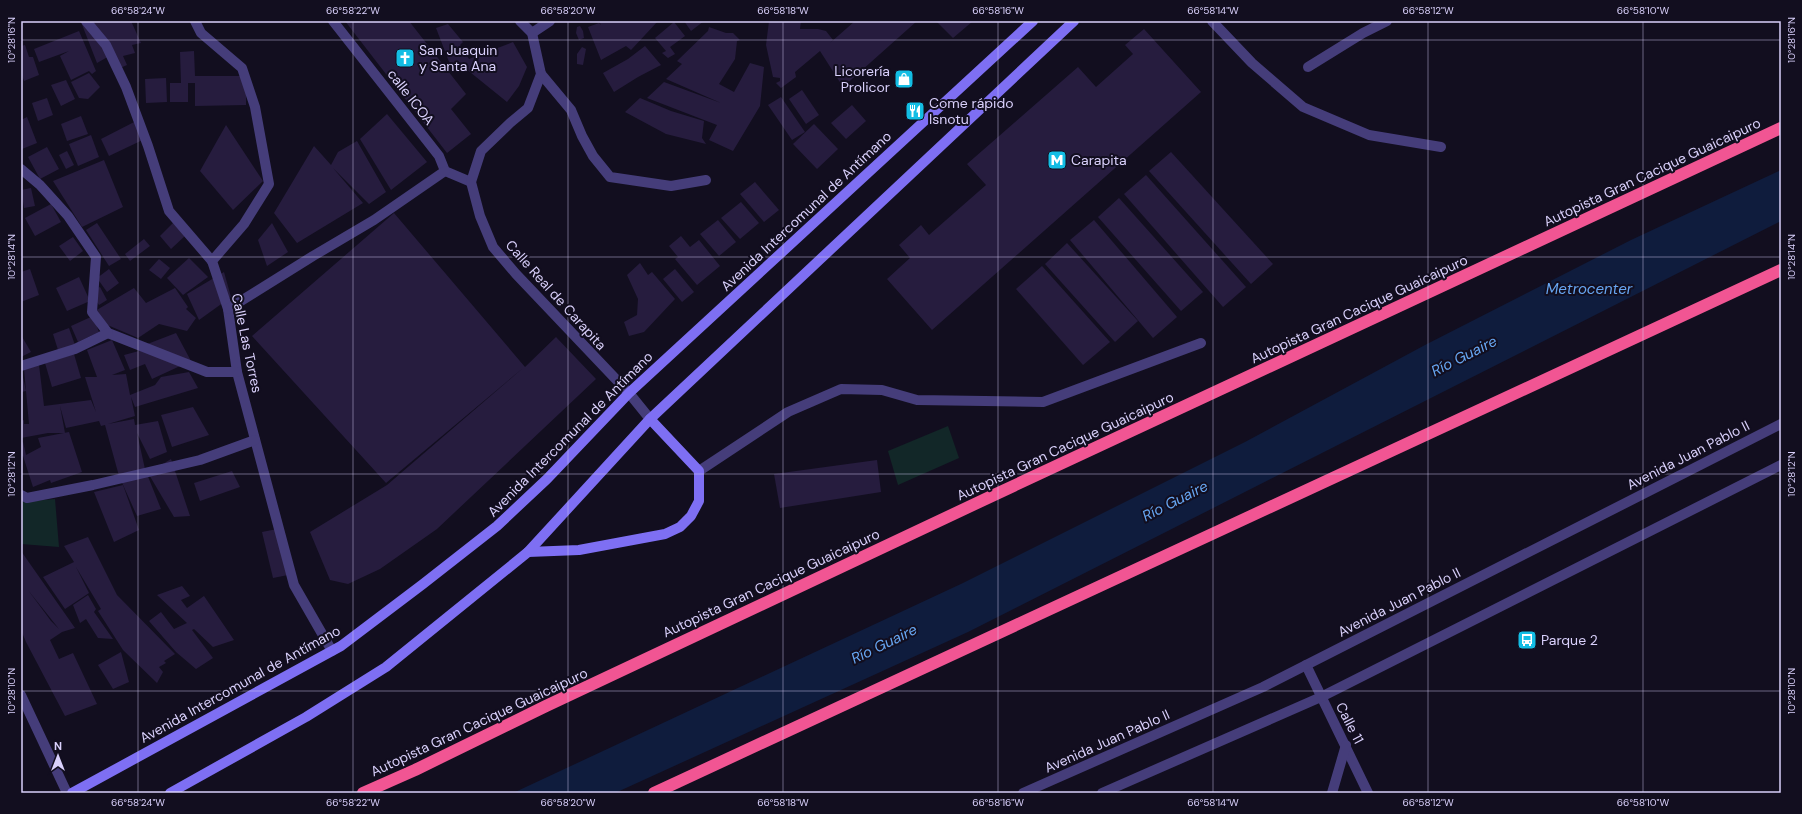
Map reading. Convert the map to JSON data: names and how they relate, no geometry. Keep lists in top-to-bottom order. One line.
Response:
{"streets":{"highway":["Autopista Gran Cacique Guaicaipuro"],"main road":["Avenida Intercomunal de Antímano"],"street":["calle ICOA","Calle Real de Carapita","Calle Las Torres","Avenida Juan Pablo II","Calle 11"]},"crossings":[["Avenida Intercomunal de Antímano","Calle Real de Carapita"],["Avenida Intercomunal de Antímano","Calle Las Torres"],["Avenida Juan Pablo II","Calle 11"]],"water":["Metrocenter","Río Guaire"],"places":{"church":["San Juaquin y Santa Ana"],"shop":["Licorería Prolicor"],"restaurant":["Come rápido Isnotu"],"metro station":["Carapita"],"bus stop":["Parque 2"]},"north":"top","coordinates":["66°58'24\"W","66°58'22\"W","66°58'20\"W","66°58'18\"W","66°58'16\"W","66°58'14\"W","66°58'12\"W","66°58'10\"W","10°28'16\"N","10°28'14\"N","10°28'12\"N","10°28'10\"N"]}
